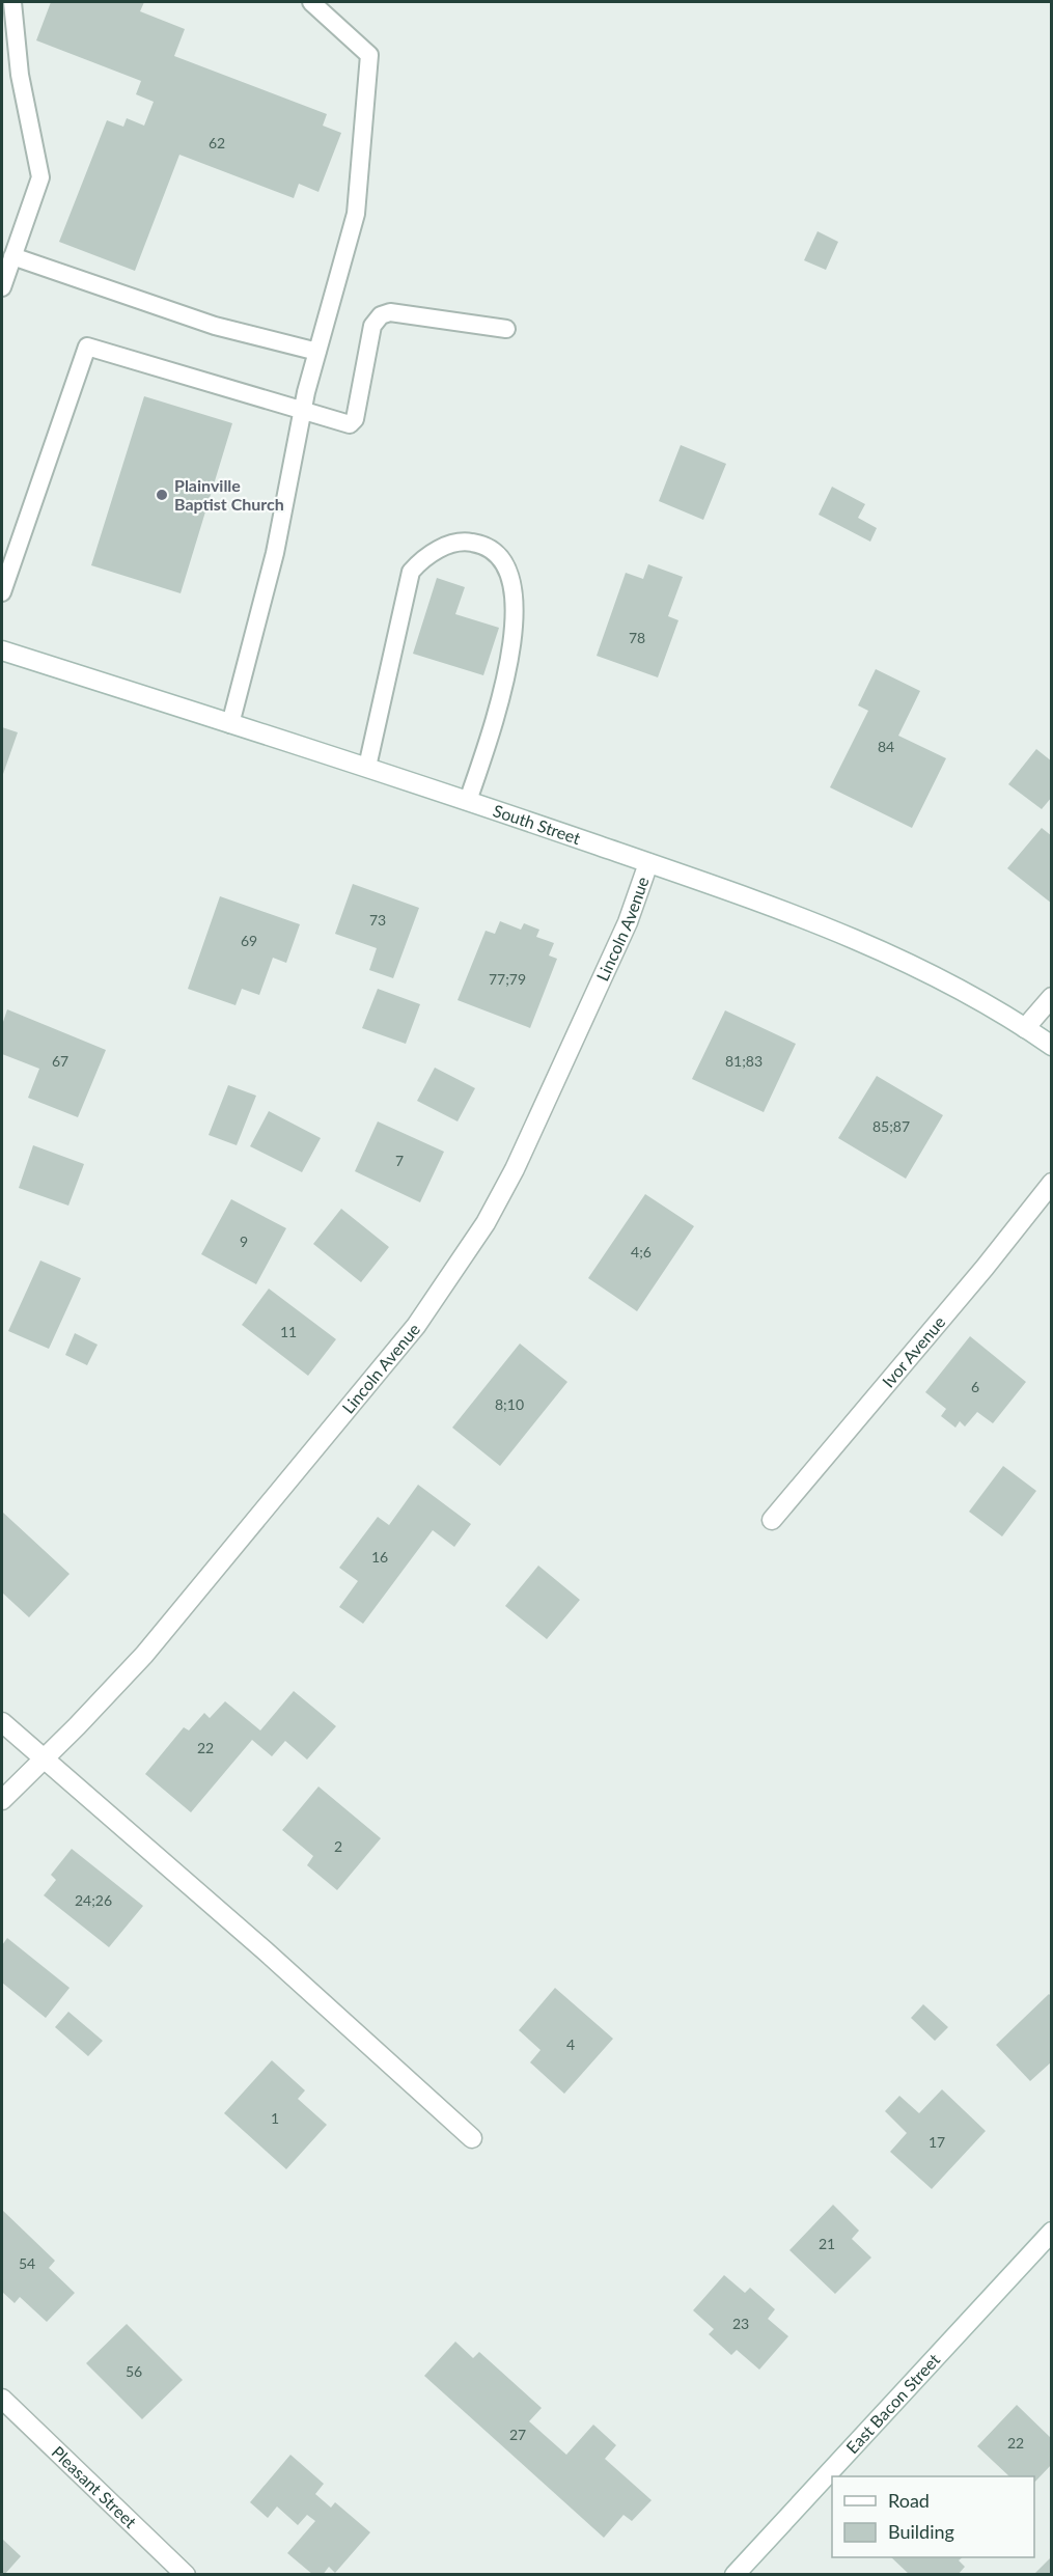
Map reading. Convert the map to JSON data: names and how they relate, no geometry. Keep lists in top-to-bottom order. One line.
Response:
{"streets":{"street":["South Street","Lincoln Avenue","Ivor Avenue","East Bacon Street","Pleasant Street"]},"crossings":[["South Street","Lincoln Avenue"]],"places":["Plainville Baptist Church"],"house_numbers":["62","78","84","73","69","77;79","67","81;83","85;87","7","9","4;6","11","6","8;10","16","22","2","24;26","4","1","17","21","54","23","56","27","22"],"legend":["Road","Building"]}
